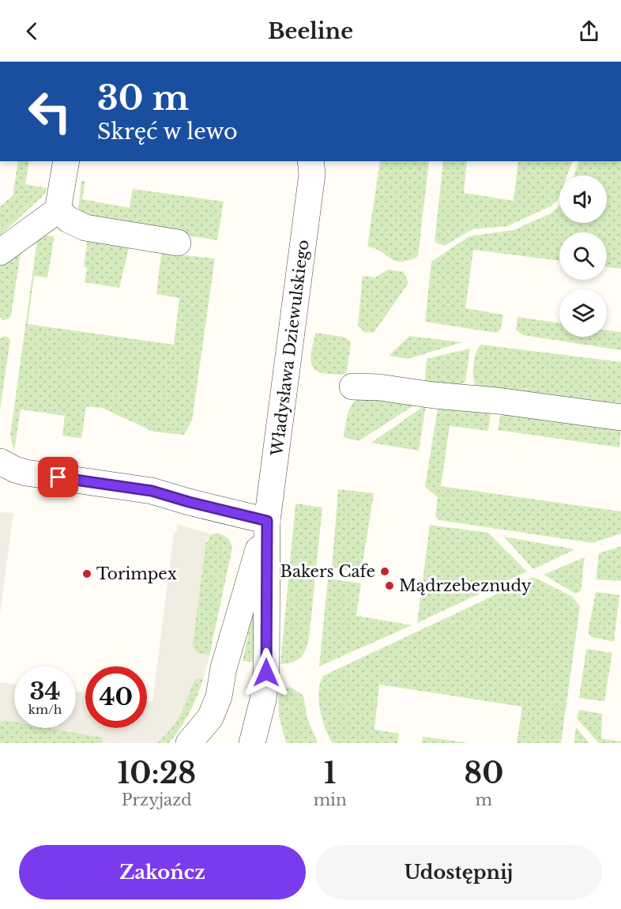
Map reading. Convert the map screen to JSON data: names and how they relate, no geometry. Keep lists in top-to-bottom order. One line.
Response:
{"streets":{"street":["Władysława Dziewulskiego"]},"places":["Bakers Cafe","Torimpex","Mądrzebeznudy"],"page":{"header":"Beeline","turn":["30 m","Skręć w lewo"],"speed":"34 km/h","limit":"40","eta":["10:28","Przyjazd","1","min","80","m"],"buttons":["Zakończ","Udostępnij"]}}
